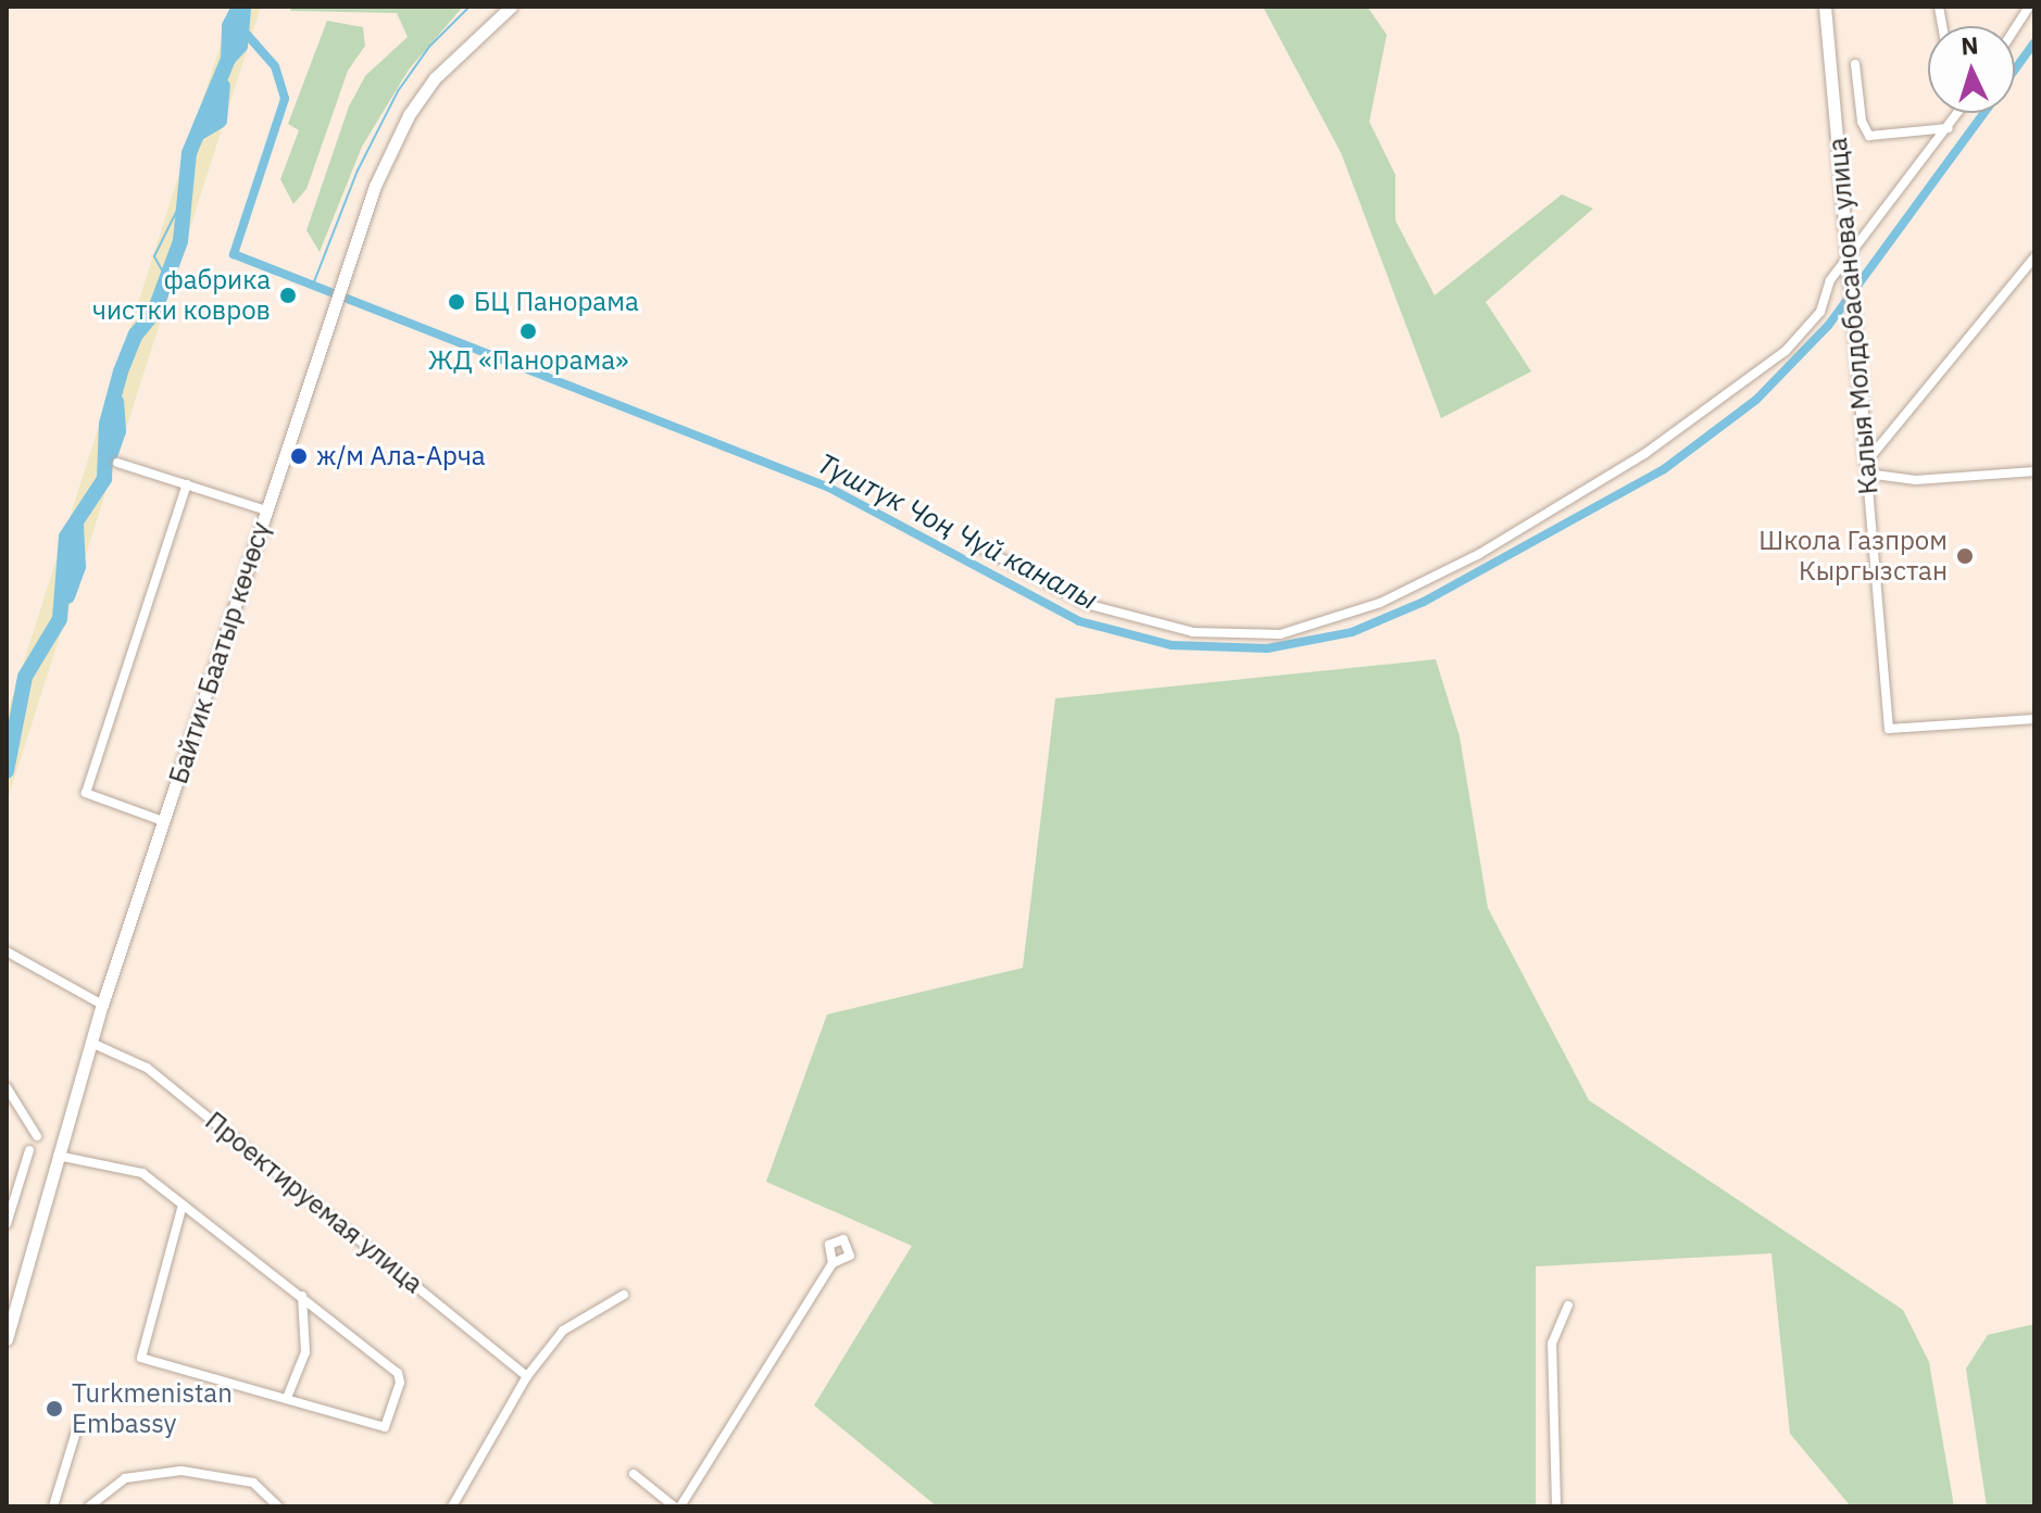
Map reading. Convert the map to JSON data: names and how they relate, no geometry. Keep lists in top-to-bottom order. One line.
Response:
{"streets":{"main road":["Калыя Молдобасанова улица","Байтик Баатыр көчөсү"],"street":["Проектируемая улица"]},"crossings":[["Байтик Баатыр көчөсү","Проектируемая улица"]],"water":["Түштүк Чоң Чүй каналы"],"places":["фабрика чистки ковров","БЦ Панорама","ЖД «Панорама»","ж/м Ала-Арча","Школа Газпром Кыргызстан","Turkmenistan Embassy"],"north":"top"}
